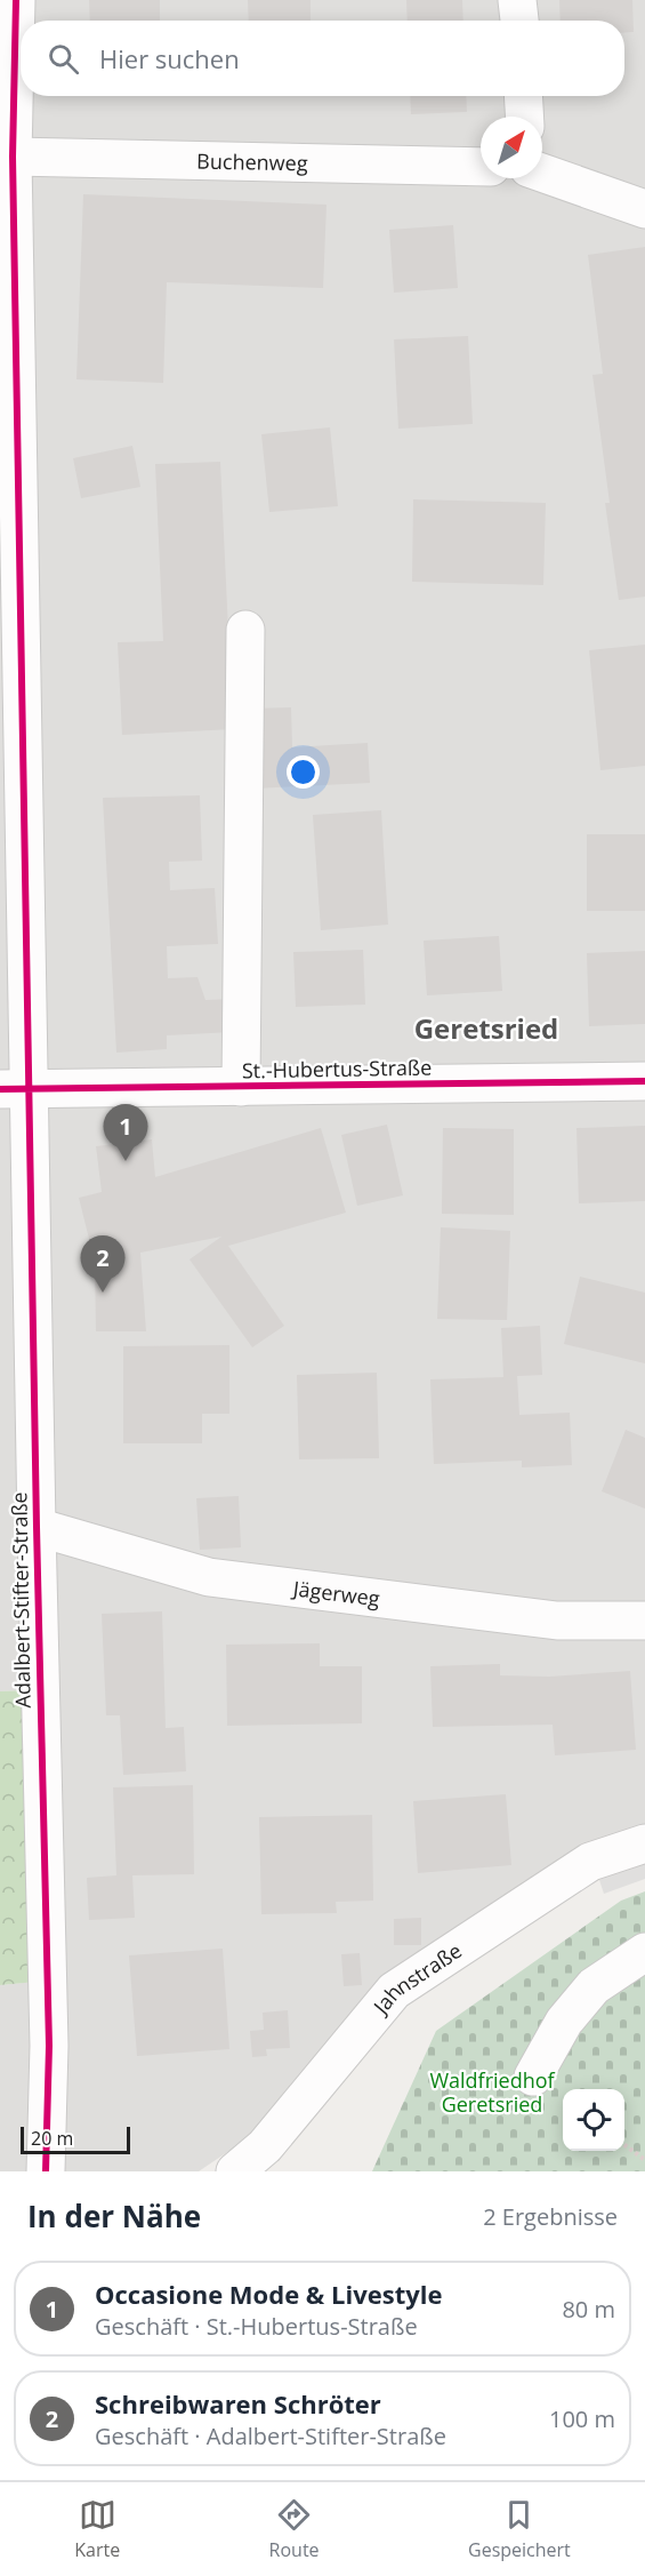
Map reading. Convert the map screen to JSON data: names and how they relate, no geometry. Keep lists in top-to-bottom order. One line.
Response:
{"streets":{"street":["Buchenweg","St.-Hubertus-Straße","Jägerweg","Adalbert-Stifter-Straße","Jahnstraße"]},"crossings":[["Buchenweg","Adalbert-Stifter-Straße"],["St.-Hubertus-Straße","Adalbert-Stifter-Straße"],["Jägerweg","Adalbert-Stifter-Straße"]],"districts":["Geretsried"],"parks":["Waldfriedhof Geretsried"],"scale_bar":"20 m","north":"top right","page":{"search":"Hier suchen","pins":["1","2"],"scale":"20 m","heading":["In der Nähe","2 Ergebnisse"],"list":[{"mark":"1","name":"Occasione Mode & Livestyle","note":"Geschäft · St.-Hubertus-Straße","value":"80 m"},{"mark":"2","name":"Schreibwaren Schröter","note":"Geschäft · Adalbert-Stifter-Straße","value":"100 m"}],"nav":["Karte","Route","Gespeichert"]}}
